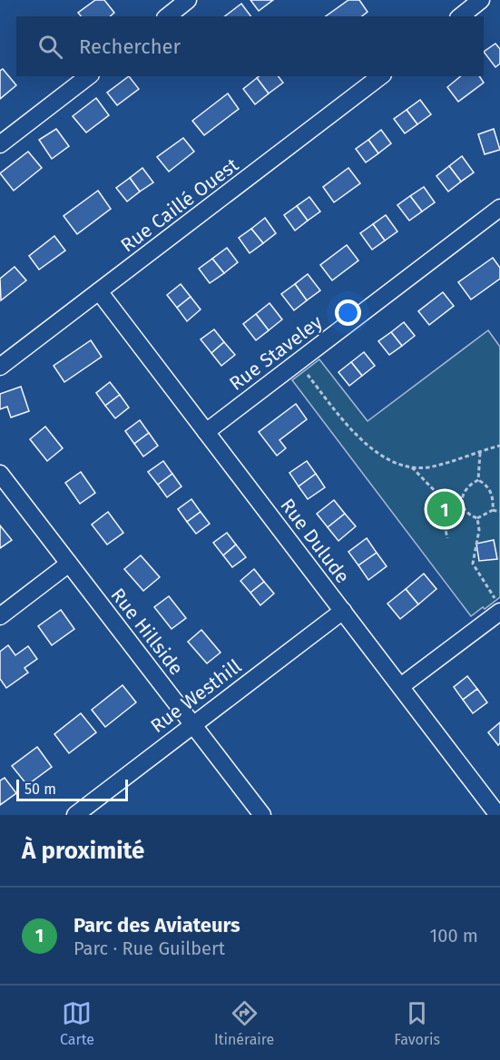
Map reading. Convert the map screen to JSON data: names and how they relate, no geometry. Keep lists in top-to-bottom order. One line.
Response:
{"streets":{"street":["Rue Caillé Ouest","Rue Staveley","Rue Dulude","Rue Hillside","Rue Westhill"]},"crossings":[["Rue Caillé Ouest","Rue Dulude"],["Rue Staveley","Rue Dulude"],["Rue Dulude","Rue Westhill"],["Rue Hillside","Rue Westhill"]],"scale_bar":"50 m","page":{"search":"Rechercher","pins":"1","scale":"50 m","heading":"À proximité","list":[{"mark":"1","name":"Parc des Aviateurs","note":"Parc · Rue Guilbert","value":"100 m"}],"nav":["Carte","Itinéraire","Favoris"]}}
